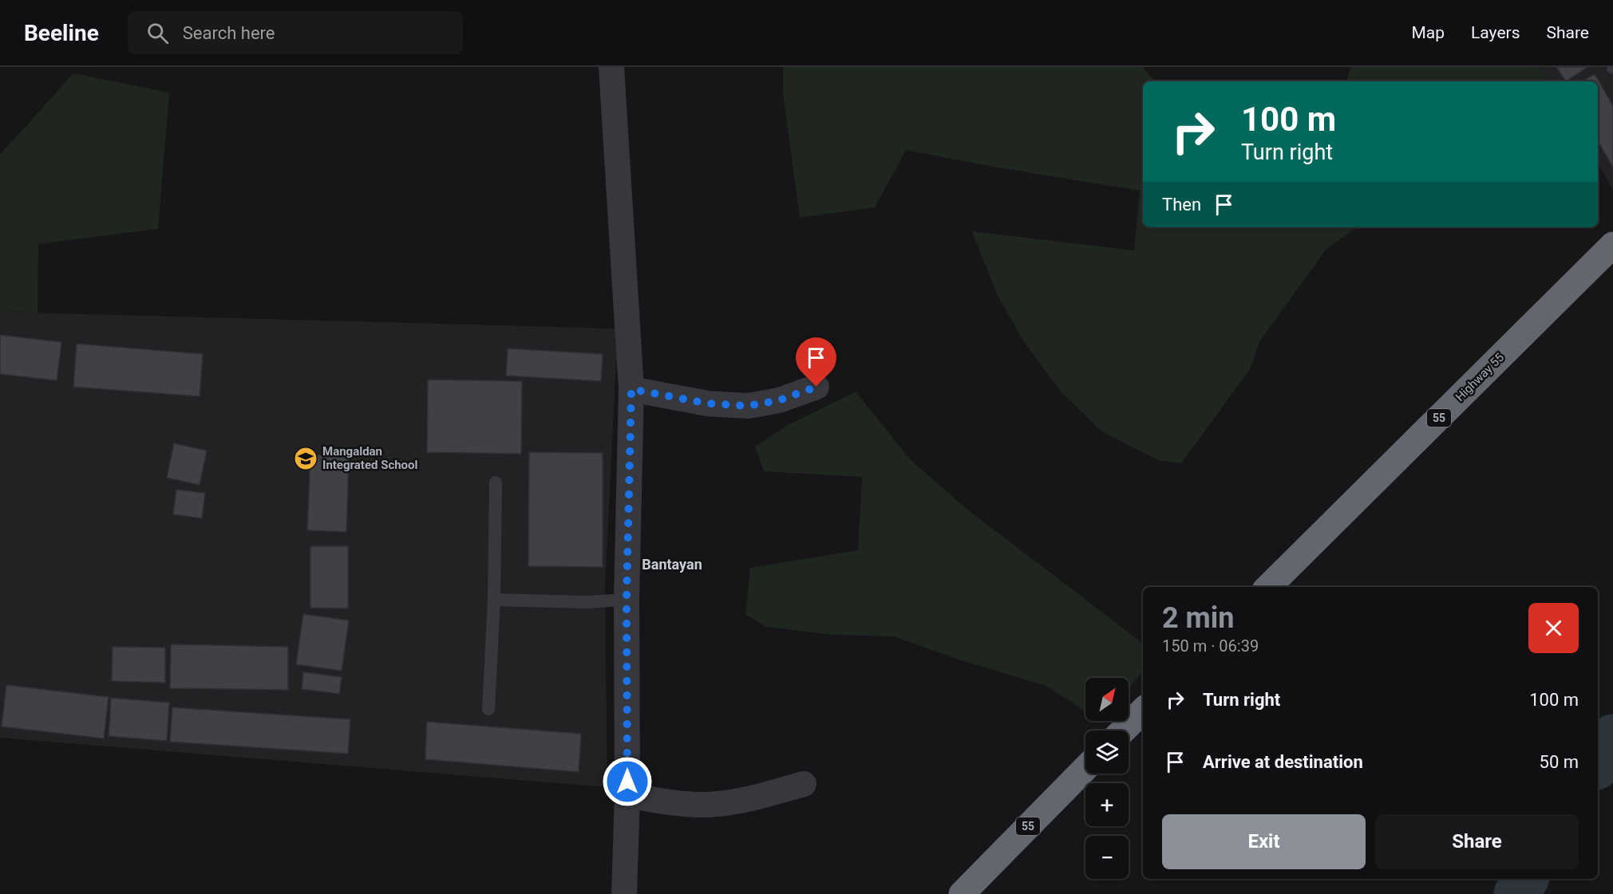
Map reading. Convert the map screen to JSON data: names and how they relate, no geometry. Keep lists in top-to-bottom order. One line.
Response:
{"streets":{"highway":["Highway 55","55"]},"districts":["Bantayan"],"places":{"school or university":["Mangaldan Integrated School"]},"north":"top right","page":{"header":"Beeline","search":"Search here","nav":["Map","Layers","Share"],"turn":["100 m","Turn right"],"then":"Then","heading":["2 min","150 m · 06:39"],"list":[{"name":"Turn right","value":"100 m"},{"name":"Arrive at destination","value":"50 m"}],"map_buttons":["+","−"],"buttons":["Exit","Share"]}}
